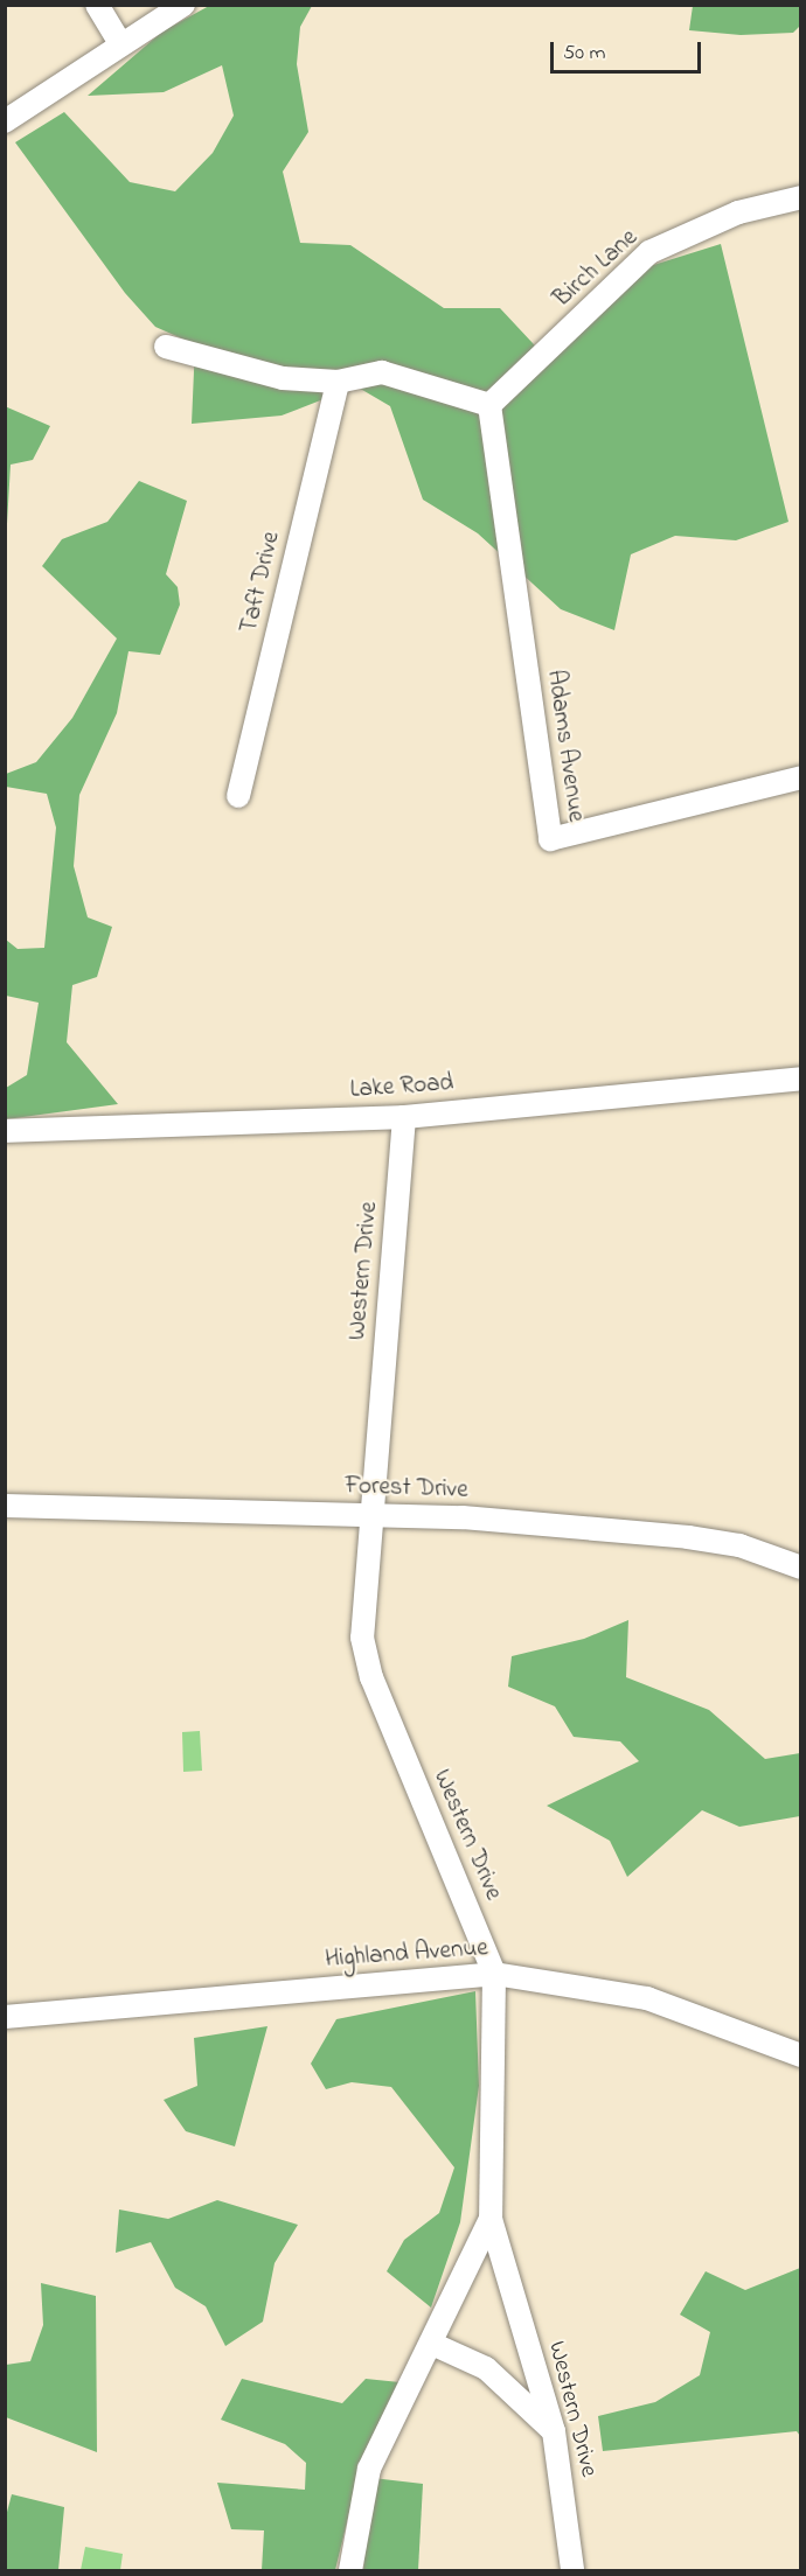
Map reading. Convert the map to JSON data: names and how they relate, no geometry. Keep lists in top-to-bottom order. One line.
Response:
{"streets":{"street":["Birch Lane","Taft Drive","Adams Avenue","Lake Road","Western Drive","Forest Drive","Highland Avenue"]},"crossings":[["Birch Lane","Adams Avenue"],["Lake Road","Western Drive"],["Western Drive","Forest Drive"],["Western Drive","Highland Avenue"]],"scale_bar":"50 m"}
